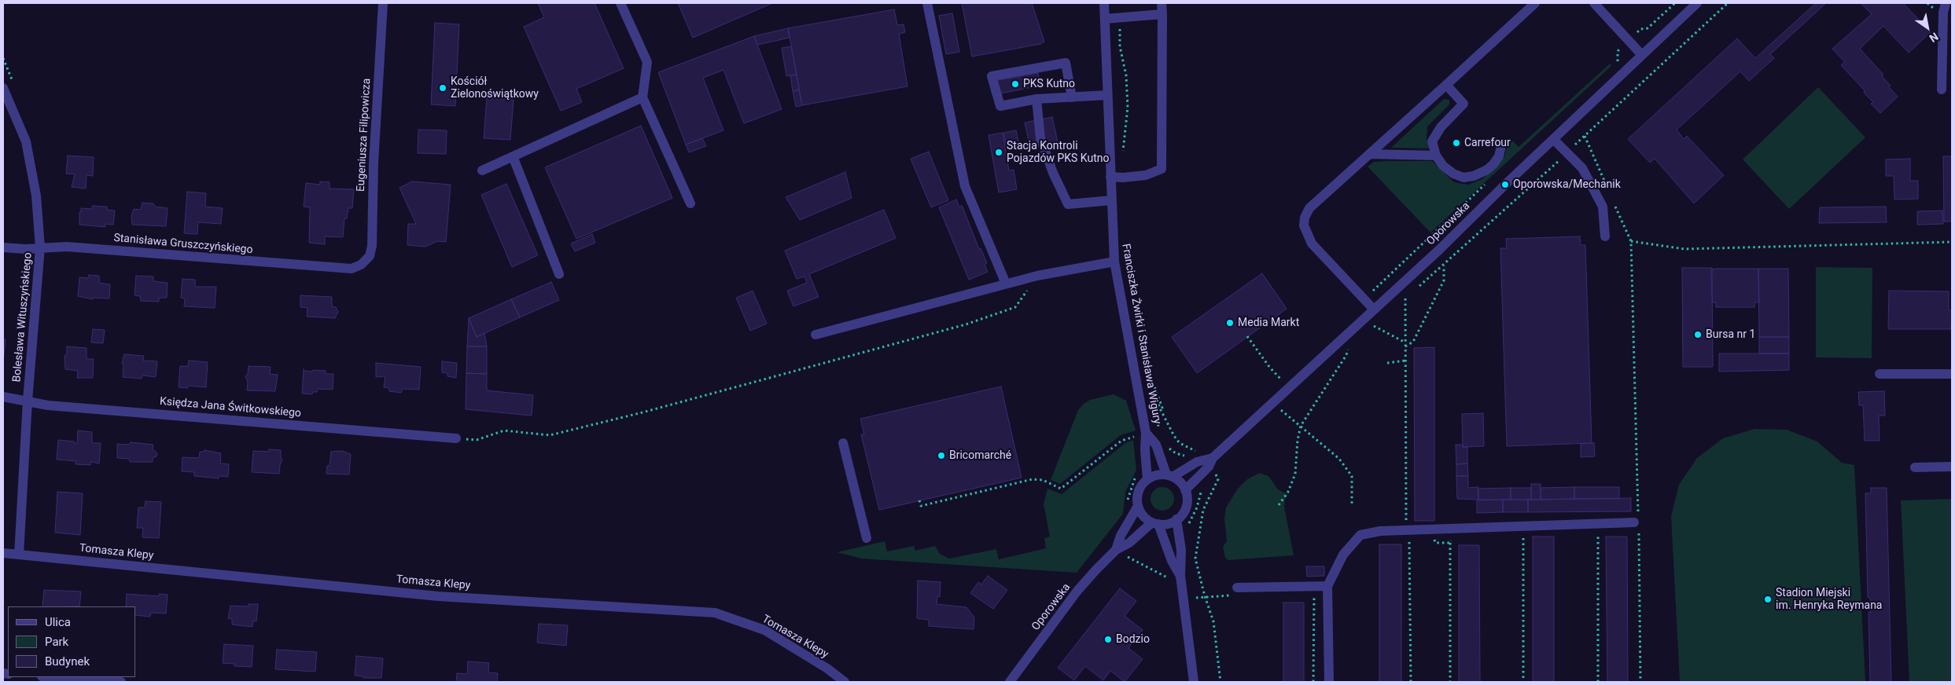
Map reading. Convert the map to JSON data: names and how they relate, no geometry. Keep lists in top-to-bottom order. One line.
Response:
{"streets":{"street":["Eugeniusza Filipowicza","Oporowska","Stanisława Gruszczyńskiego","Bolesława Wituszyńskiego","Franciszka Żwirki i Stanisława Wigury","Księdza Jana Świtkowskiego","Tomasza Klepy"]},"crossings":[["Eugeniusza Filipowicza","Stanisława Gruszczyńskiego"],["Oporowska","Franciszka Żwirki i Stanisława Wigury"],["Stanisława Gruszczyńskiego","Bolesława Wituszyńskiego"],["Bolesława Wituszyńskiego","Księdza Jana Świtkowskiego"],["Bolesława Wituszyńskiego","Tomasza Klepy"]],"places":["PKS Kutno","Kościół Zielonoświątkowy","Carrefour","Stacja Kontroli Pojazdów PKS Kutno","Oporowska/Mechanik","Media Markt","Bursa nr 1","Bricomarché","Stadion Miejski im. Henryka Reymana","Bodzio"],"legend":["Ulica","Park","Budynek"],"north":"bottom right"}
